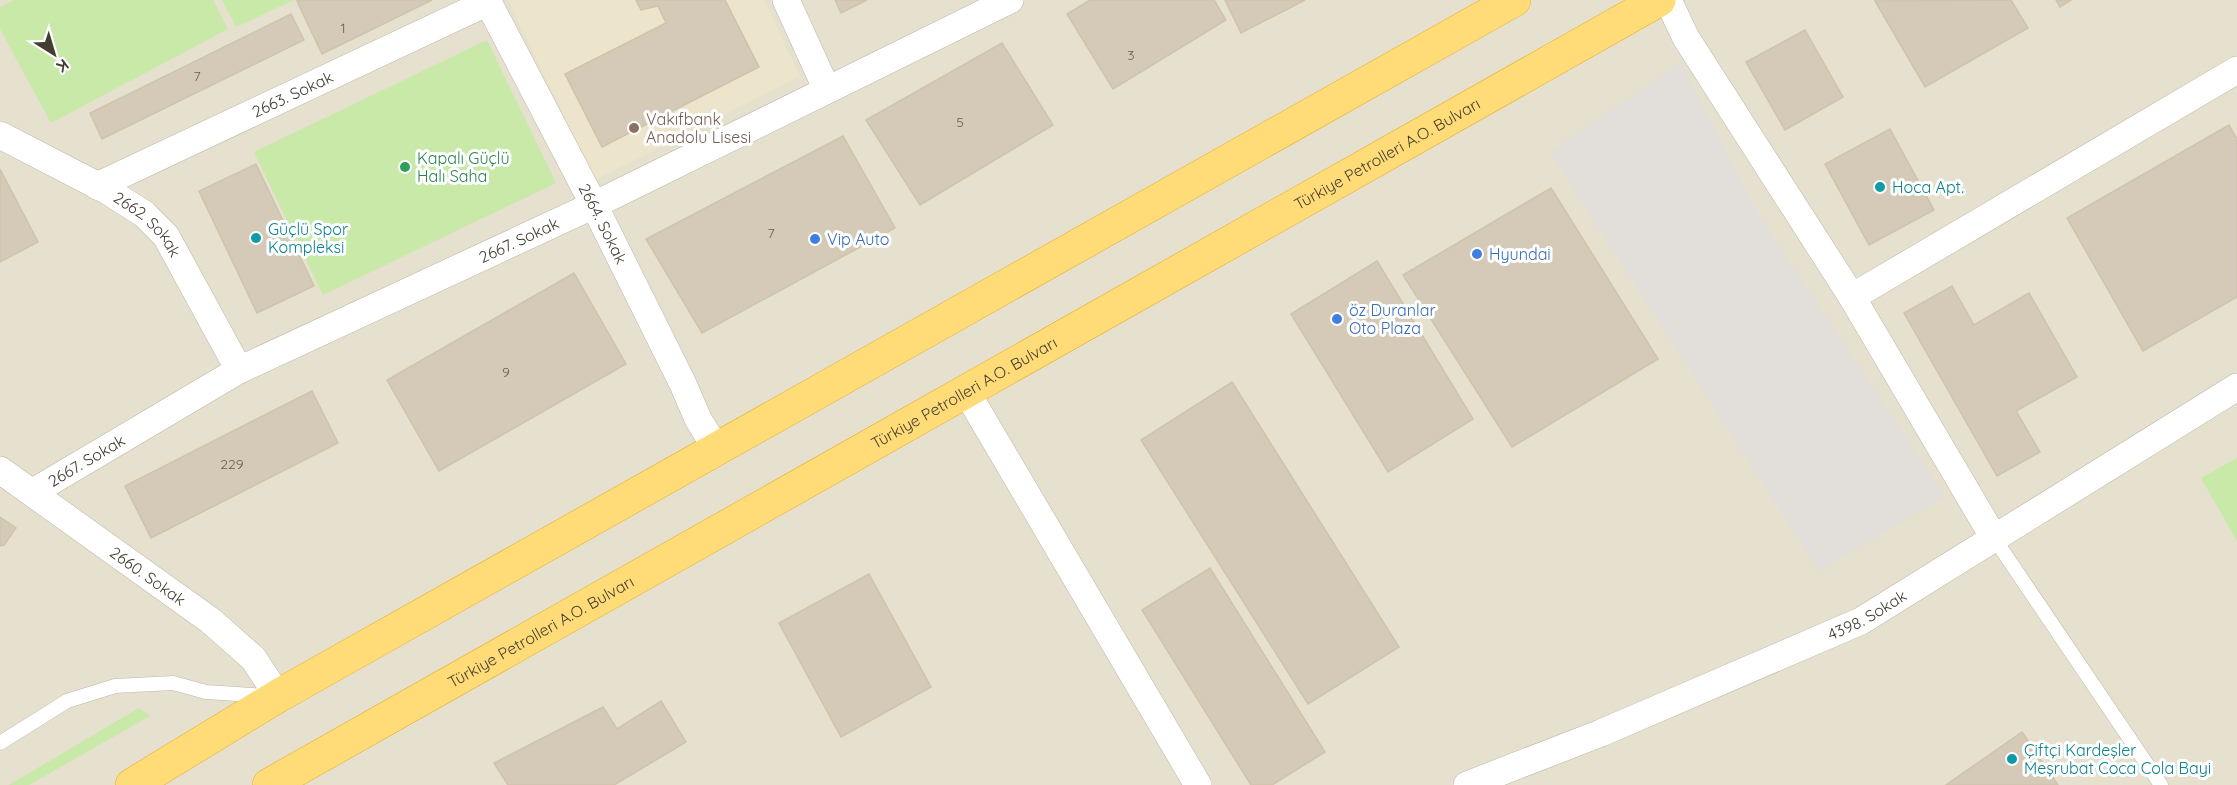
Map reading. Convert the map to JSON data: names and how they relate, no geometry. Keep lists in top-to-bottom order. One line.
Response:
{"streets":{"highway":["Türkiye Petrolleri A.O. Bulvarı"],"street":["2663. Sokak","2664. Sokak","2662. Sokak","2667. Sokak","2660. Sokak","4398. Sokak"]},"crossings":[["2663. Sokak","2664. Sokak"],["2663. Sokak","2662. Sokak"],["2664. Sokak","2667. Sokak"],["2662. Sokak","2667. Sokak"],["2667. Sokak","2660. Sokak"]],"places":["Vakıfbank Anadolu Lisesi","Kapalı Güçlü Halı Saha","Hoca Apt.","Güçlü Spor Kompleksi","Vip Auto","Hyundai","öz Duranlar Oto Plaza","Çiftçi Kardeşler Meşrubat Coca Cola Bayi"],"house_numbers":["1","3","7","5","7","9","229"],"north":"bottom right"}
